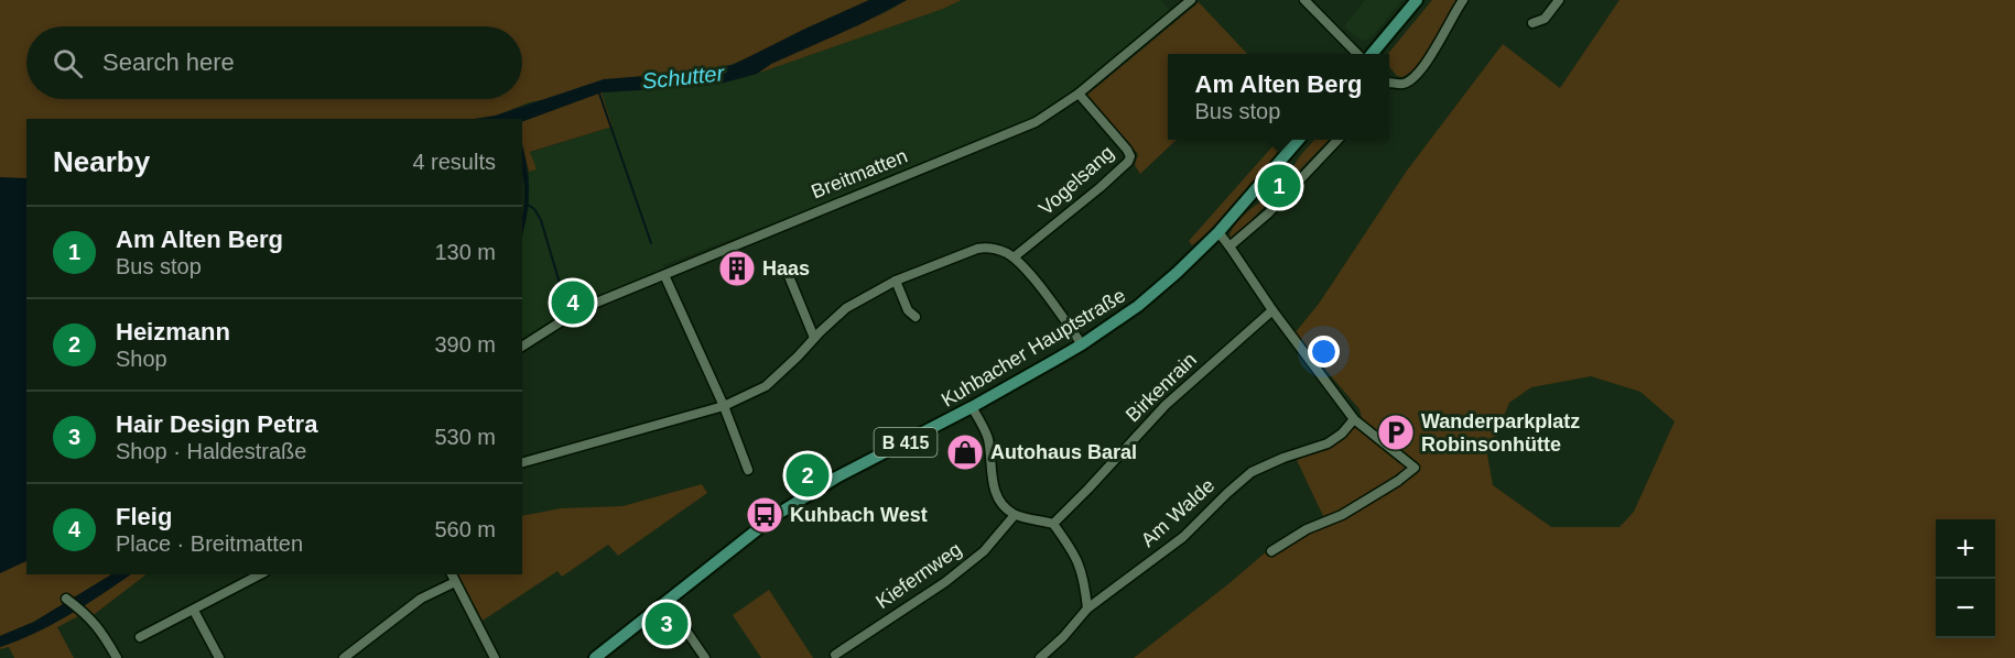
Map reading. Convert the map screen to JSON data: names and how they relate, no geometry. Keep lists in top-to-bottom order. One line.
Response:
{"streets":{"main road":["Kuhbacher Hauptstraße","B 415"],"street":["Breitmatten","Vogelsang","Birkenrain","Am Walde","Kiefernweg"]},"crossings":[["Breitmatten","Vogelsang"],["Kuhbacher Hauptstraße","B 415"]],"water":["Schutter"],"places":{"building":["Haas"],"parking":["Wanderparkplatz Robinsonhütte"],"shop":["Autohaus Baral"],"bus stop":["Kuhbach West"]},"page":{"search":"Search here","popup":["Am Alten Berg","Bus stop"],"heading":["Nearby","4 results"],"pins":["1","4","2","3"],"list":[{"mark":"1","name":"Am Alten Berg","note":"Bus stop","value":"130 m"},{"mark":"2","name":"Heizmann","note":"Shop","value":"390 m"},{"mark":"3","name":"Hair Design Petra","note":"Shop · Haldestraße","value":"530 m"},{"mark":"4","name":"Fleig","note":"Place · Breitmatten","value":"560 m"}],"map_buttons":["+","−"]}}
